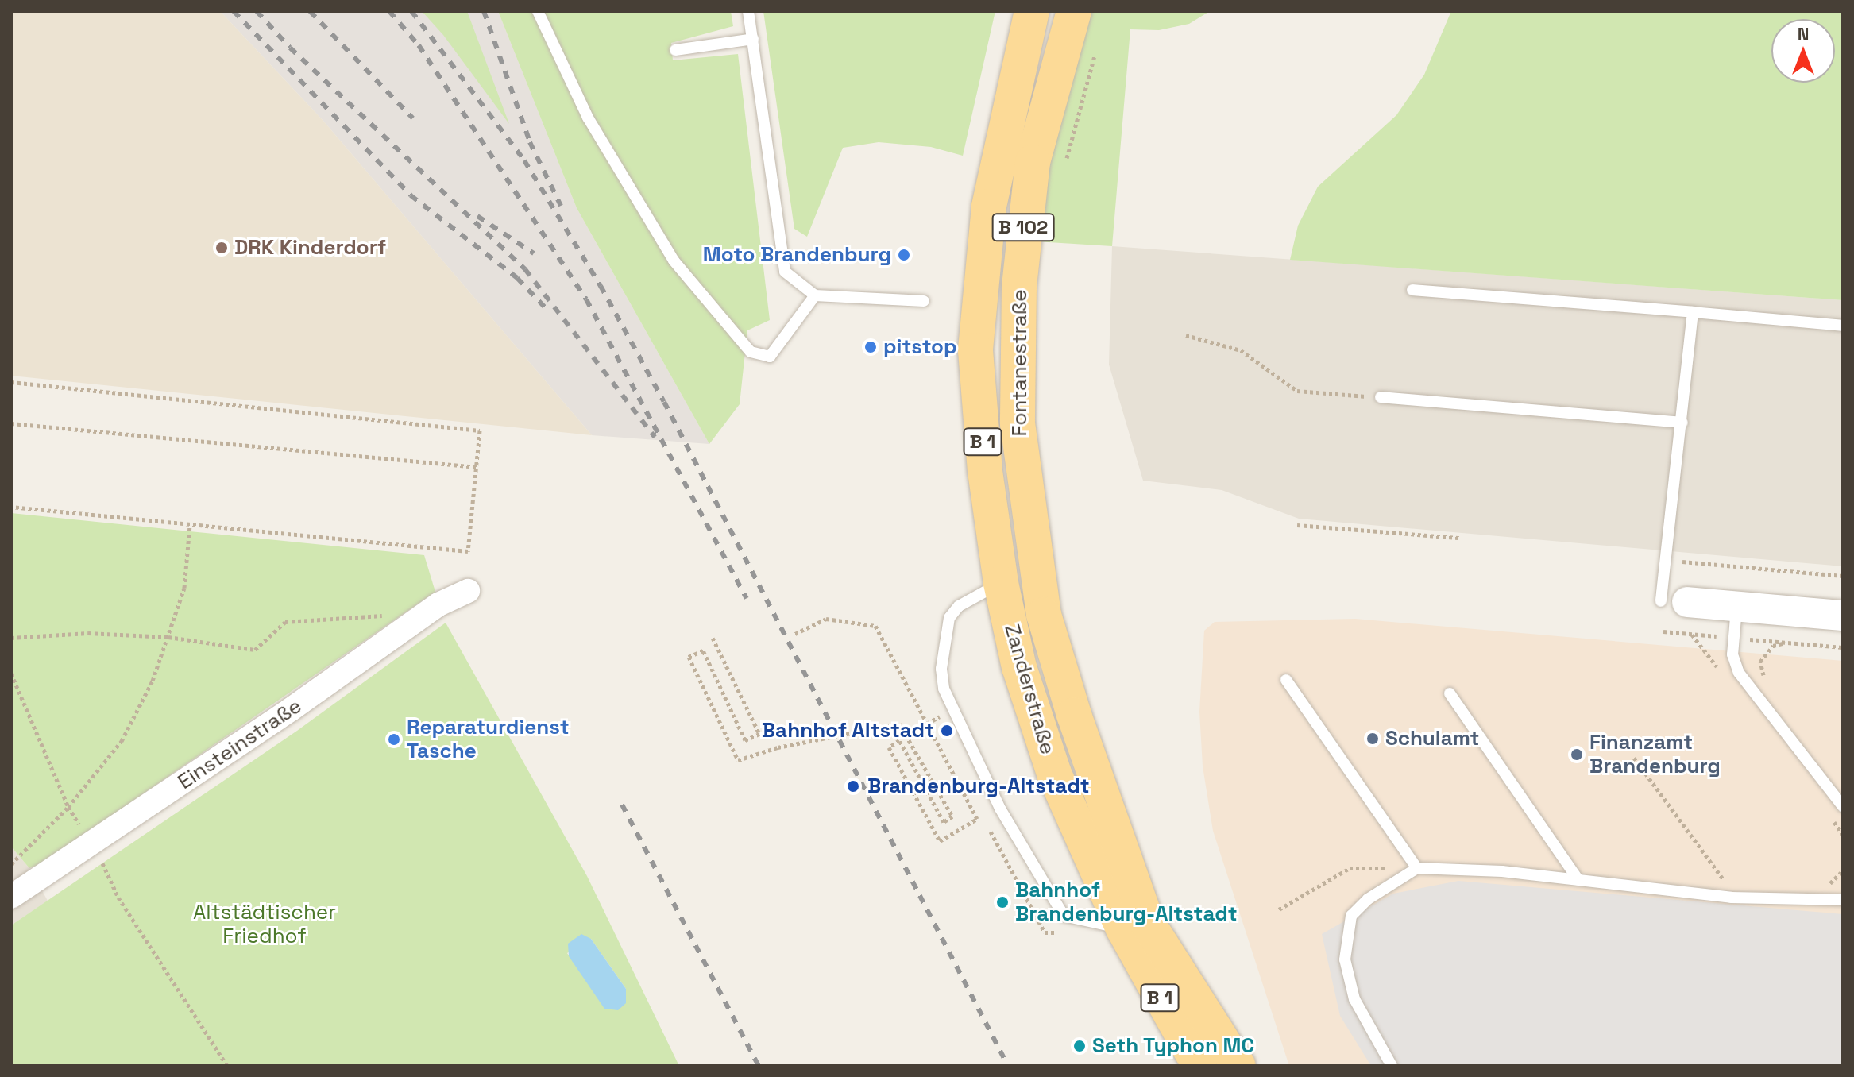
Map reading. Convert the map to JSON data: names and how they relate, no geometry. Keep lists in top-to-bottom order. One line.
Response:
{"streets":{"main road":["B 102","Fontanestraße","B 1","Zanderstraße"],"street":["Einsteinstraße"]},"crossings":[["Fontanestraße","Zanderstraße"]],"parks":["Altstädtischer Friedhof"],"places":["DRK Kinderdorf","Moto Brandenburg","pitstop","Bahnhof Altstadt","Schulamt","Reparaturdienst Tasche","Finanzamt Brandenburg","Brandenburg-Altstadt","Bahnhof Brandenburg-Altstadt","Seth Typhon MC"],"north":"top"}
